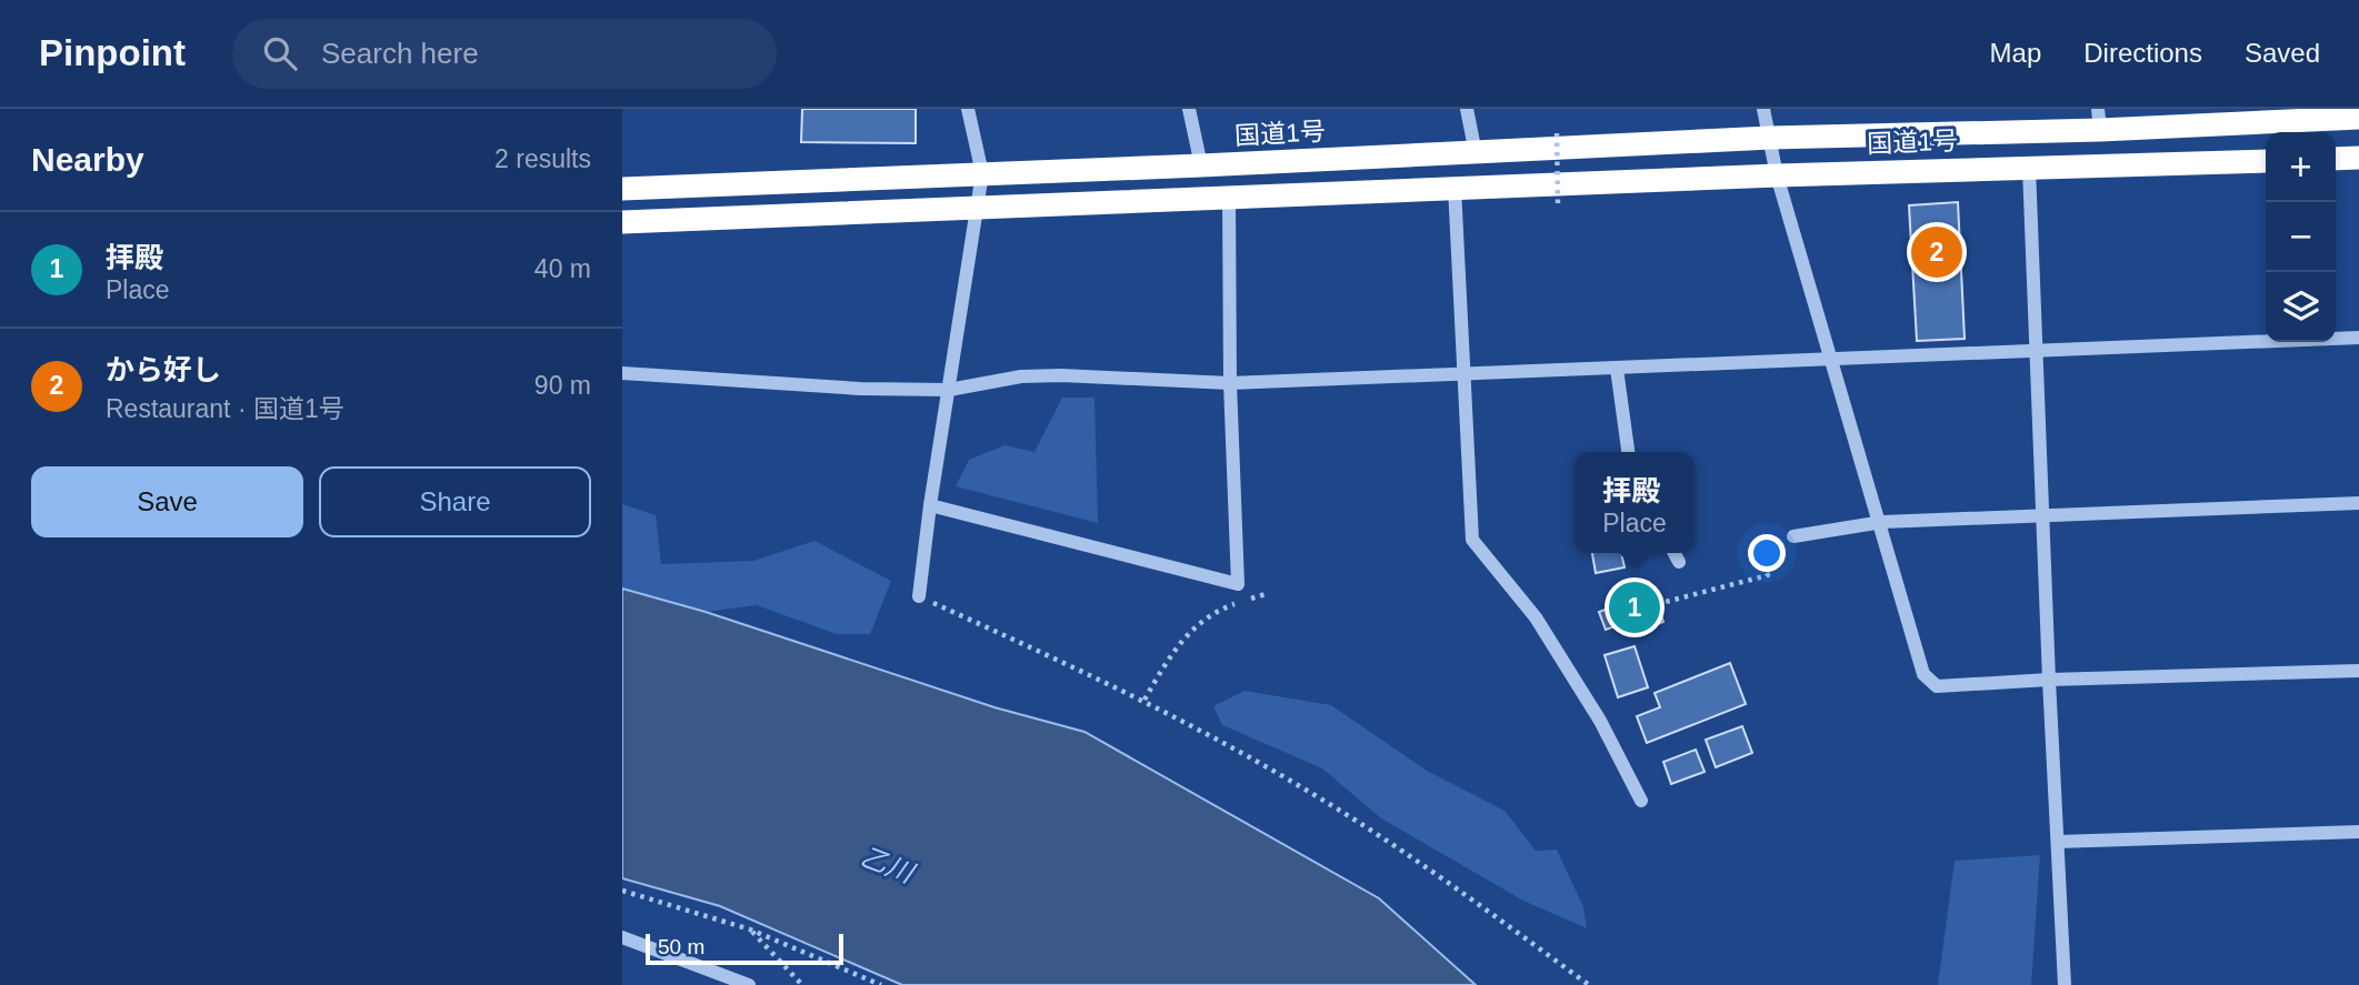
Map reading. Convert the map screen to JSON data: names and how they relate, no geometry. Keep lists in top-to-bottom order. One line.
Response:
{"streets":{"highway":["国道1号"]},"water":["乙川"],"scale_bar":"50 m","page":{"header":"Pinpoint","search":"Search here","nav":["Map","Directions","Saved"],"heading":["Nearby","2 results"],"map_buttons":["+","−"],"list":[{"mark":"1","name":"拝殿","note":"Place","value":"40 m"},{"mark":"2","name":"から好し","note":"Restaurant · 国道1号","value":"90 m"}],"pins":["2","1"],"buttons":["Save","Share"],"popup":["拝殿","Place"],"scale":"50 m"}}
